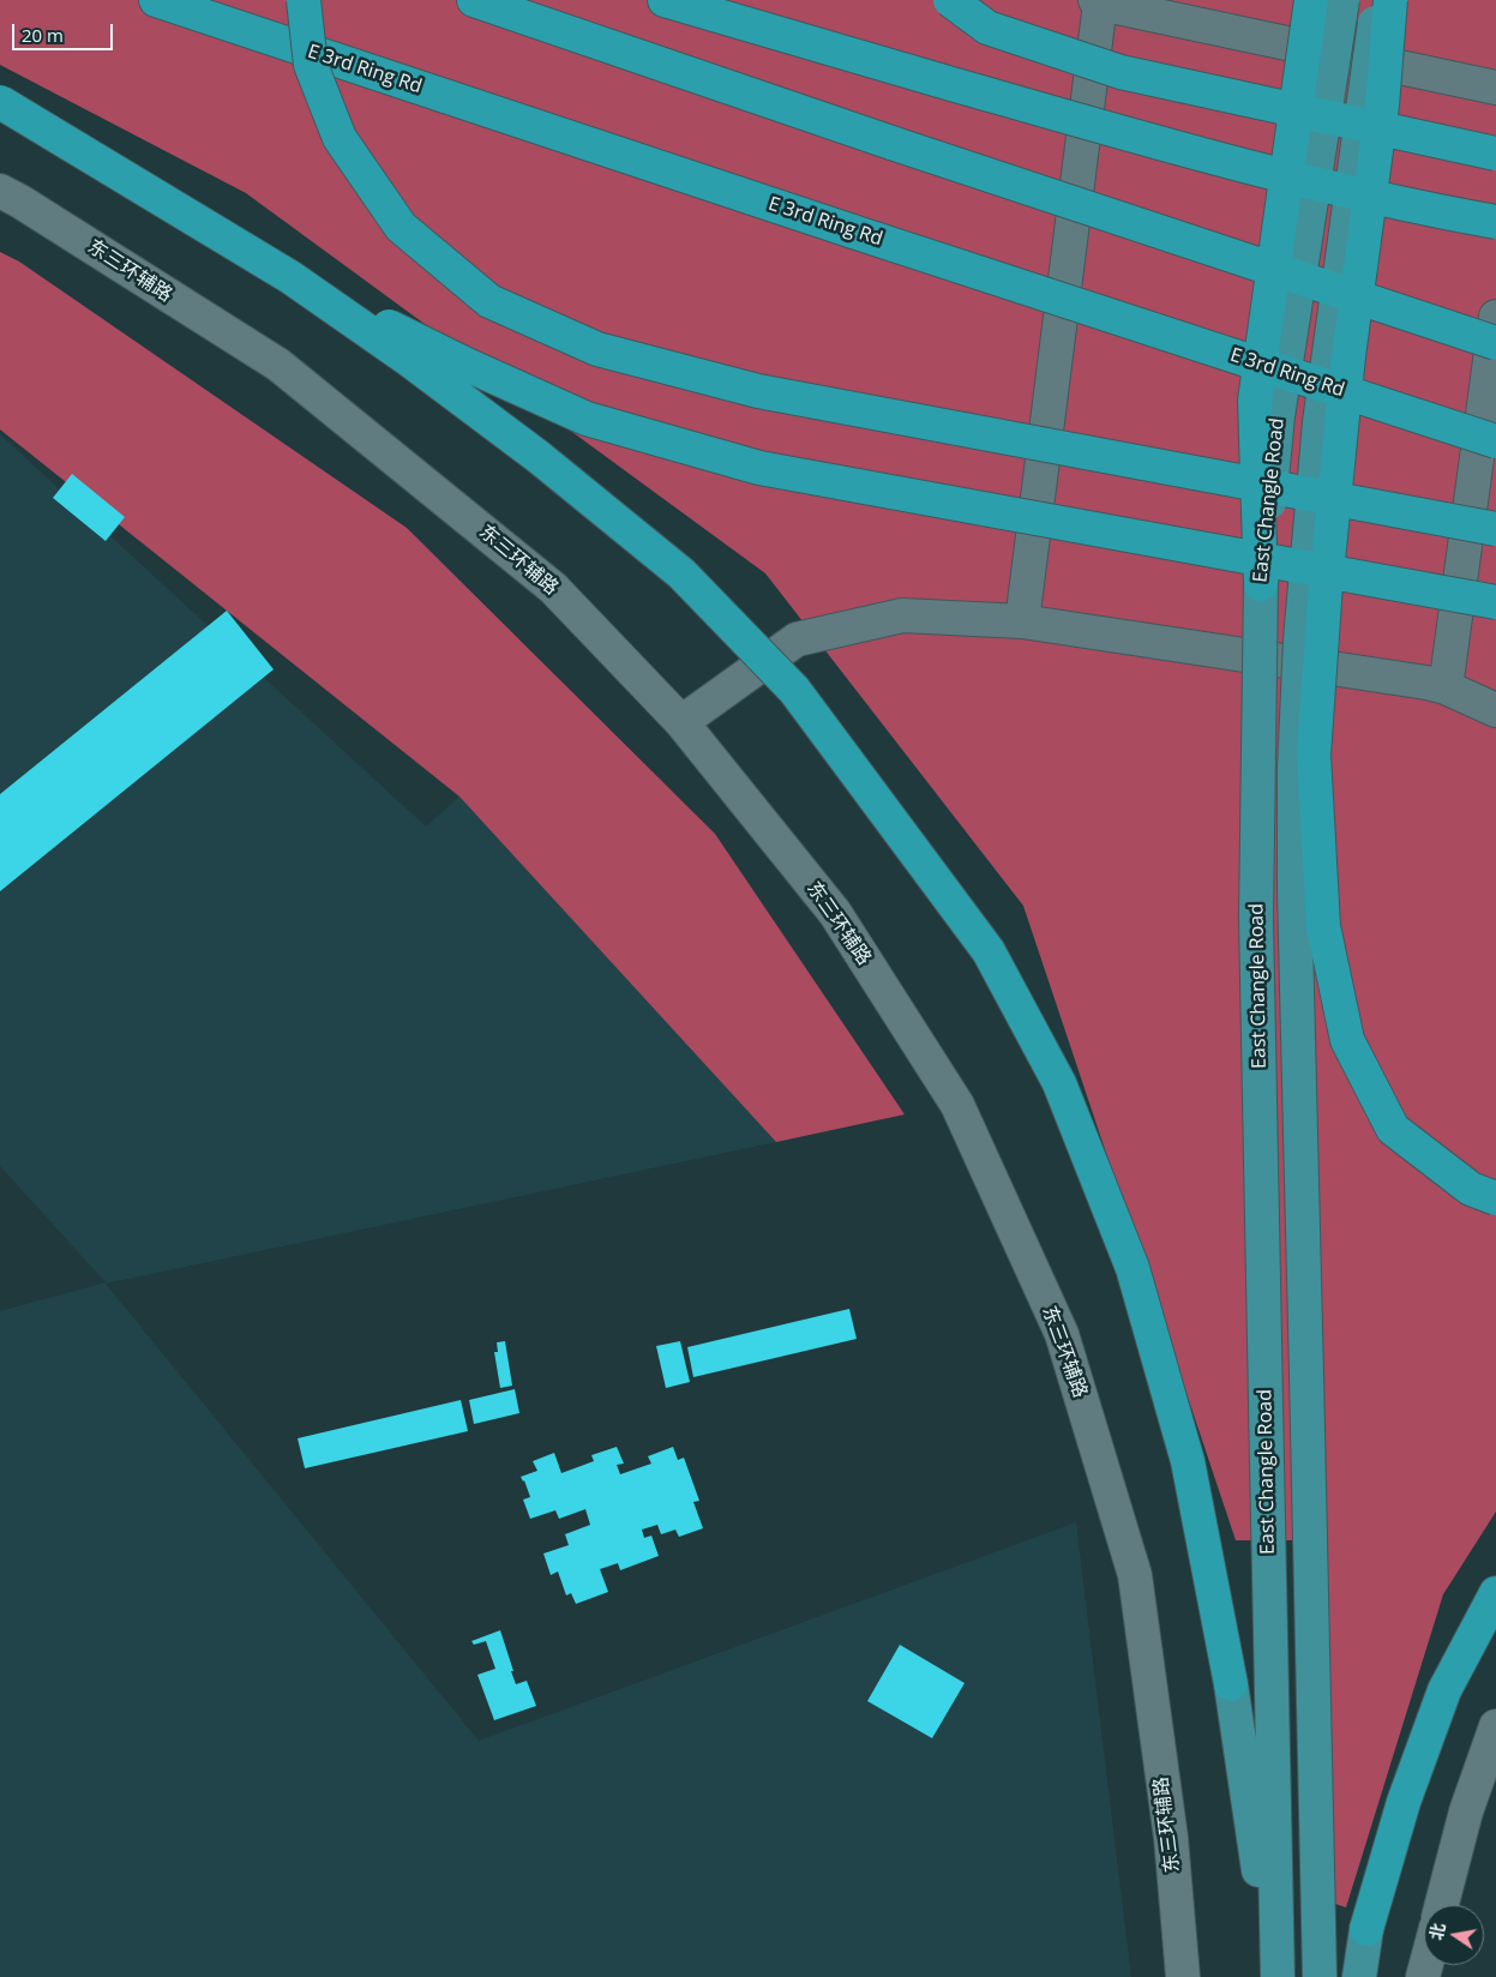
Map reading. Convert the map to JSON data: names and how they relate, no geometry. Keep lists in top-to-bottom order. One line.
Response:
{"streets":{"highway":["E 3rd Ring Rd"],"main road":["东三环辅路","East Changle Road"]},"scale_bar":"20 m","north":"left"}
